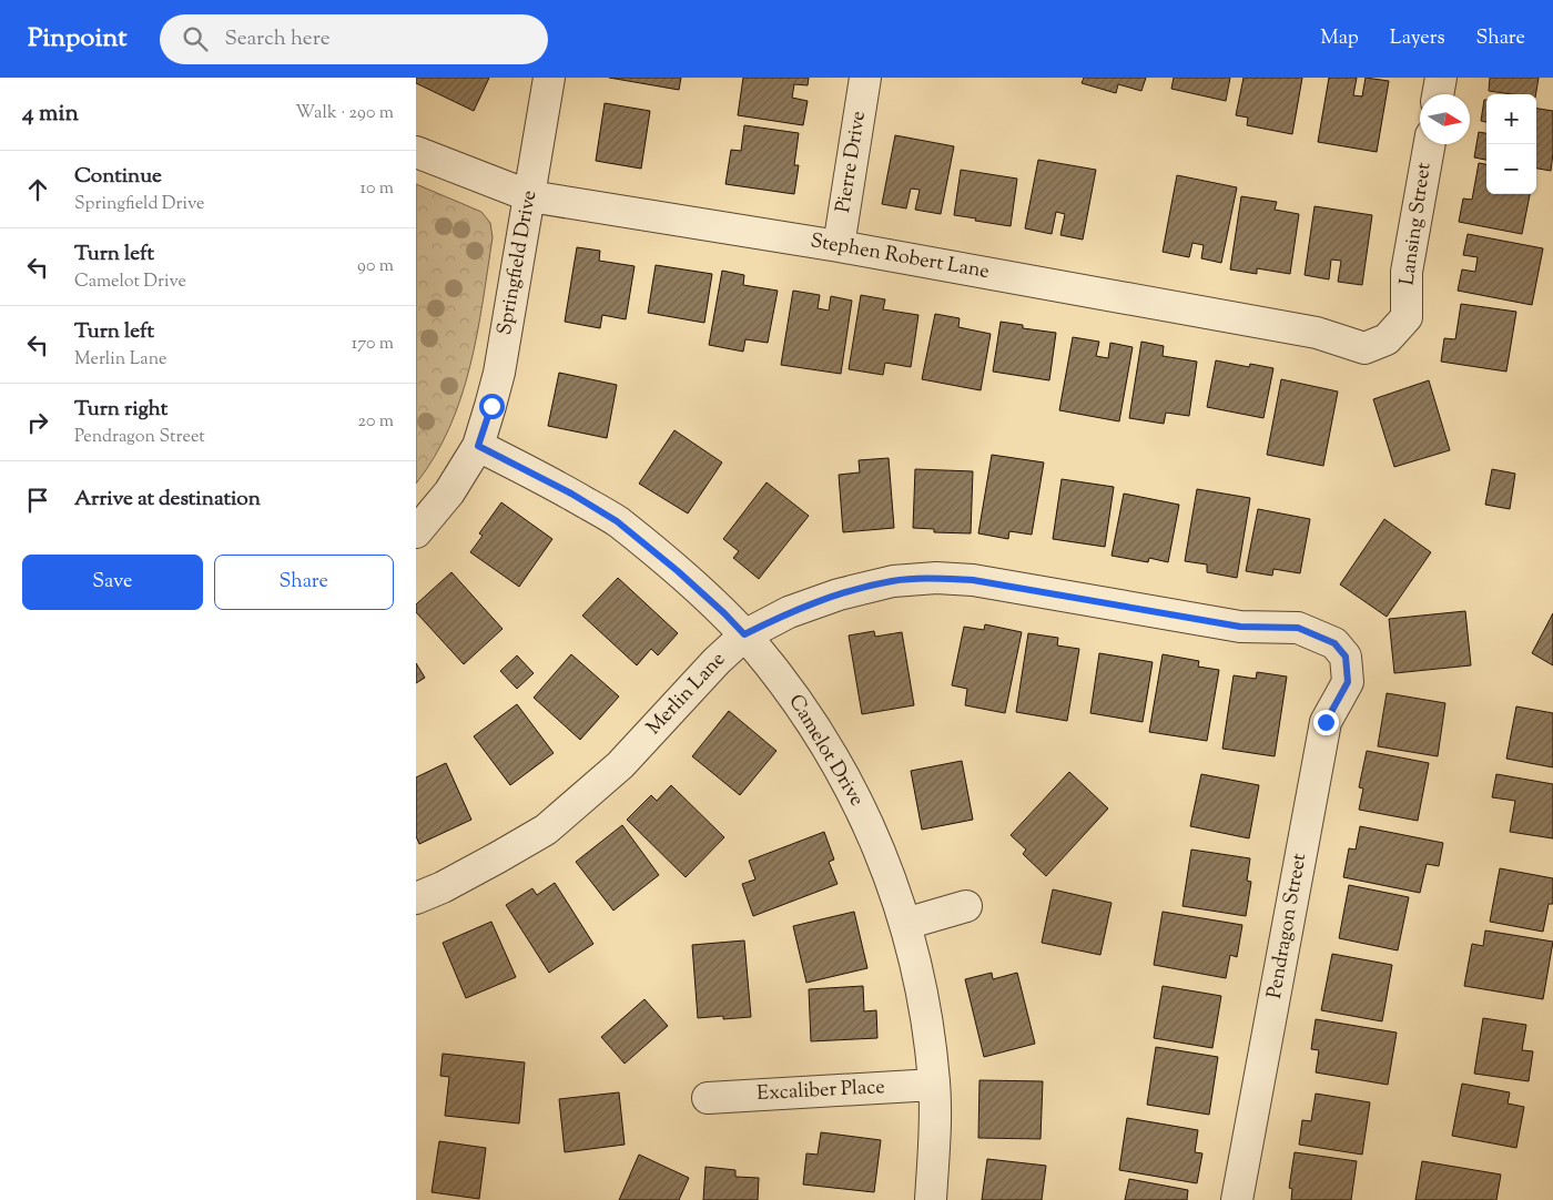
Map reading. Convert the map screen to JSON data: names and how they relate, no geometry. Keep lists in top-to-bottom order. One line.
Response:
{"streets":{"street":["Pierre Drive","Lansing Street","Stephen Robert Lane","Springfield Drive","Merlin Lane","Camelot Drive","Pendragon Street","Excaliber Place"]},"crossings":[["Pierre Drive","Stephen Robert Lane"],["Lansing Street","Stephen Robert Lane"],["Stephen Robert Lane","Springfield Drive"],["Springfield Drive","Camelot Drive"],["Merlin Lane","Camelot Drive"],["Merlin Lane","Pendragon Street"],["Camelot Drive","Excaliber Place"]],"north":"right","page":{"header":"Pinpoint","search":"Search here","nav":["Map","Layers","Share"],"heading":["4 min","Walk · 290 m"],"map_buttons":["+","−"],"list":[["Continue","Springfield Drive","10 m"],["Turn left","Camelot Drive","90 m"],["Turn left","Merlin Lane","170 m"],["Turn right","Pendragon Street","20 m"],"Arrive at destination"],"buttons":["Save","Share"]}}
